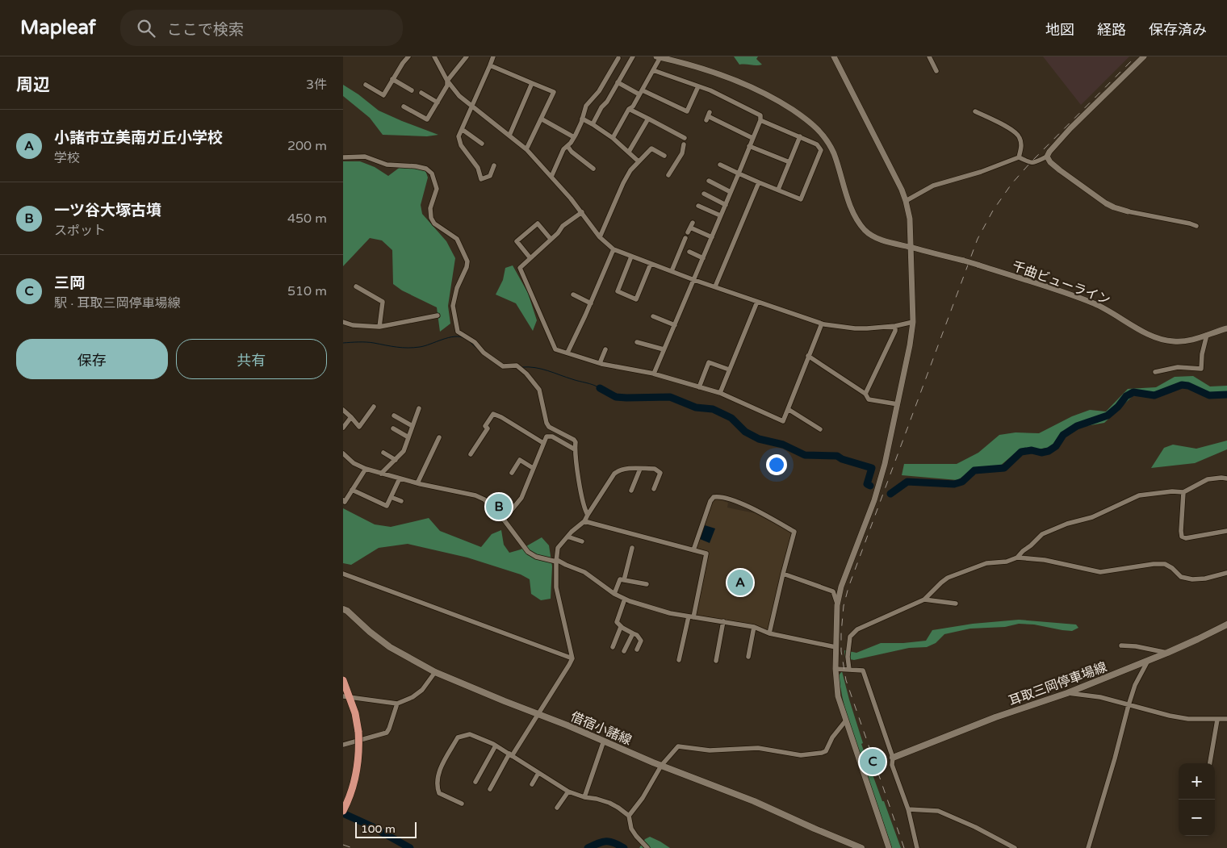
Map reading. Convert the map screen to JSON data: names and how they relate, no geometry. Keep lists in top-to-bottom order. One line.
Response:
{"streets":{"main road":["耳取三岡停車場線","借宿小諸線"],"street":["千曲ビューライン"]},"scale_bar":"100 m","page":{"header":"Mapleaf","search":"ここで検索","nav":["地図","経路","保存済み"],"heading":["周辺","3件"],"list":[{"mark":"A","name":"小諸市立美南ガ丘小学校","note":"学校","value":"200 m"},{"mark":"B","name":"一ツ谷大塚古墳","note":"スポット","value":"450 m"},{"mark":"C","name":"三岡","note":"駅 · 耳取三岡停車場線","value":"510 m"}],"buttons":["保存","共有"],"pins":["B","A","C"],"map_buttons":["+","−"],"scale":"100 m"}}
